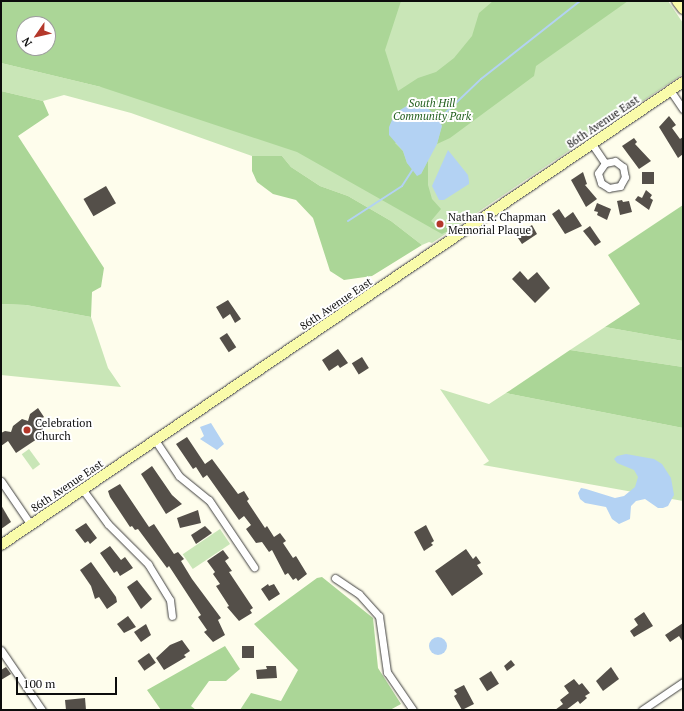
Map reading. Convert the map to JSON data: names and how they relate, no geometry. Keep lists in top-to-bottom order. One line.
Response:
{"streets":{"street":["86th Avenue East"]},"parks":["South Hill Community Park"],"places":["Nathan R. Chapman Memorial Plaque","Celebration Church"],"scale_bar":"100 m","north":"bottom left"}
